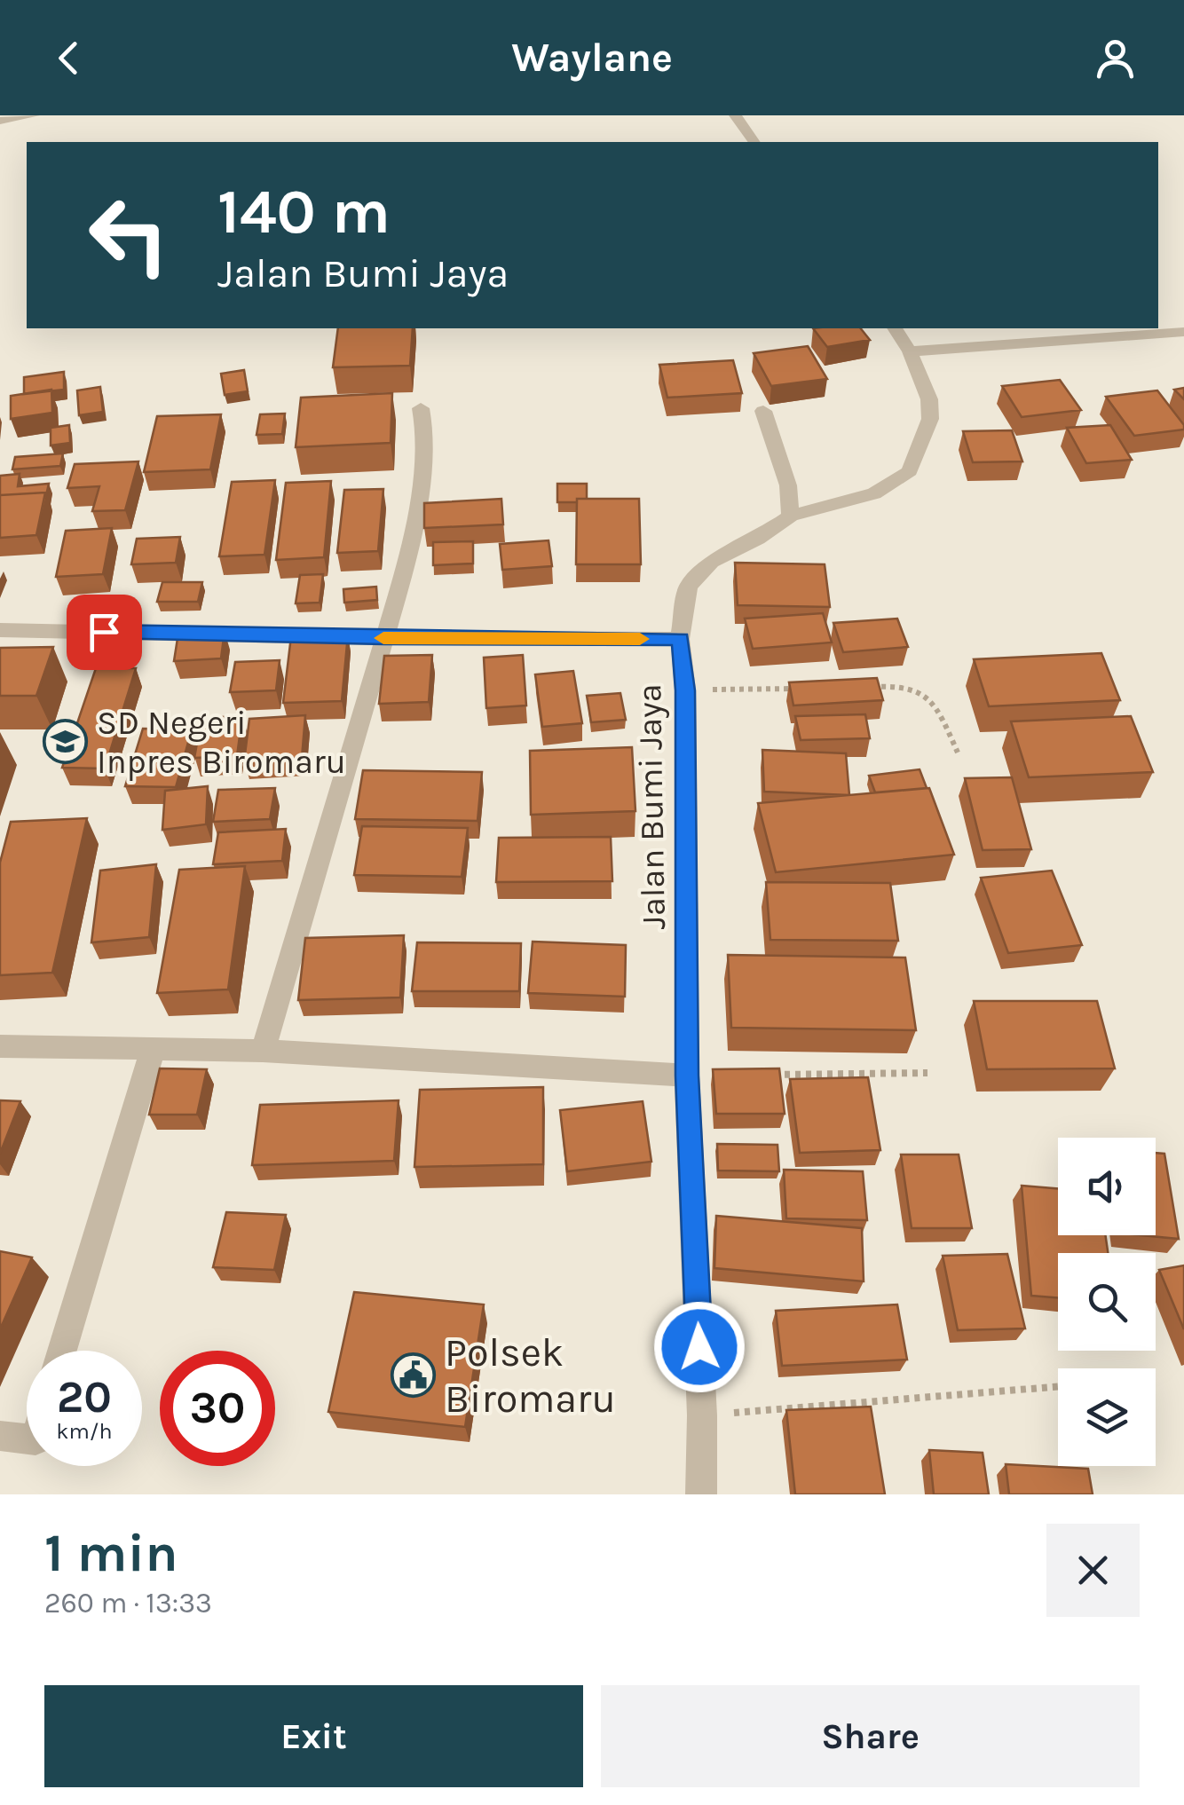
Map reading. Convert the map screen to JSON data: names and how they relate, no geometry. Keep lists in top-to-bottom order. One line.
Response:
{"streets":{"street":["Jalan Bumi Jaya"]},"places":{"school or university":["SD Negeri Inpres Biromaru"],"public building":["Polsek Biromaru"]},"page":{"header":"Waylane","turn":["140 m","Jalan Bumi Jaya"],"speed":"20 km/h","limit":"30","heading":["1 min","260 m · 13:33"],"buttons":["Exit","Share"]}}
